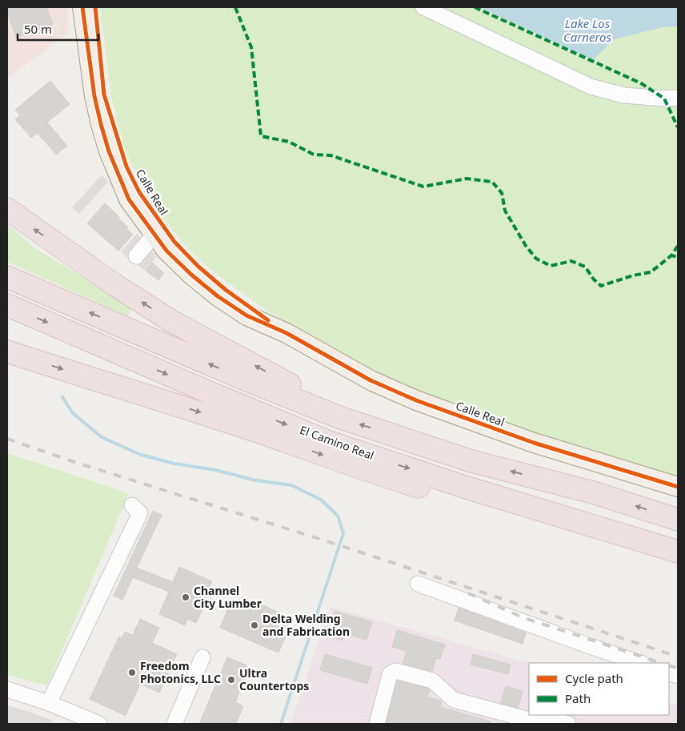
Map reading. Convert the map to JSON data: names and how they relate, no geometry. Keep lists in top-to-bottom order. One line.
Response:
{"streets":{"highway":["El Camino Real"],"main road":["Calle Real"]},"water":["Lake Los Carneros"],"places":["Channel City Lumber","Delta Welding and Fabrication","Freedom Photonics, LLC","Ultra Countertops"],"legend":["Cycle path","Path"],"scale_bar":"50 m"}
